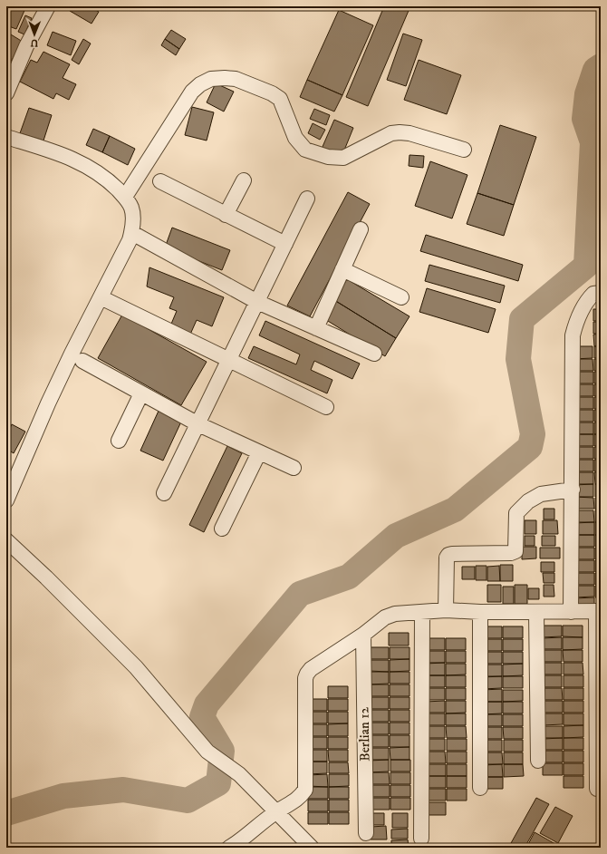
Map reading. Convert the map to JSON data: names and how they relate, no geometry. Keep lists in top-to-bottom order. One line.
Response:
{"streets":{"street":["Berlian 12"]},"north":"bottom"}
